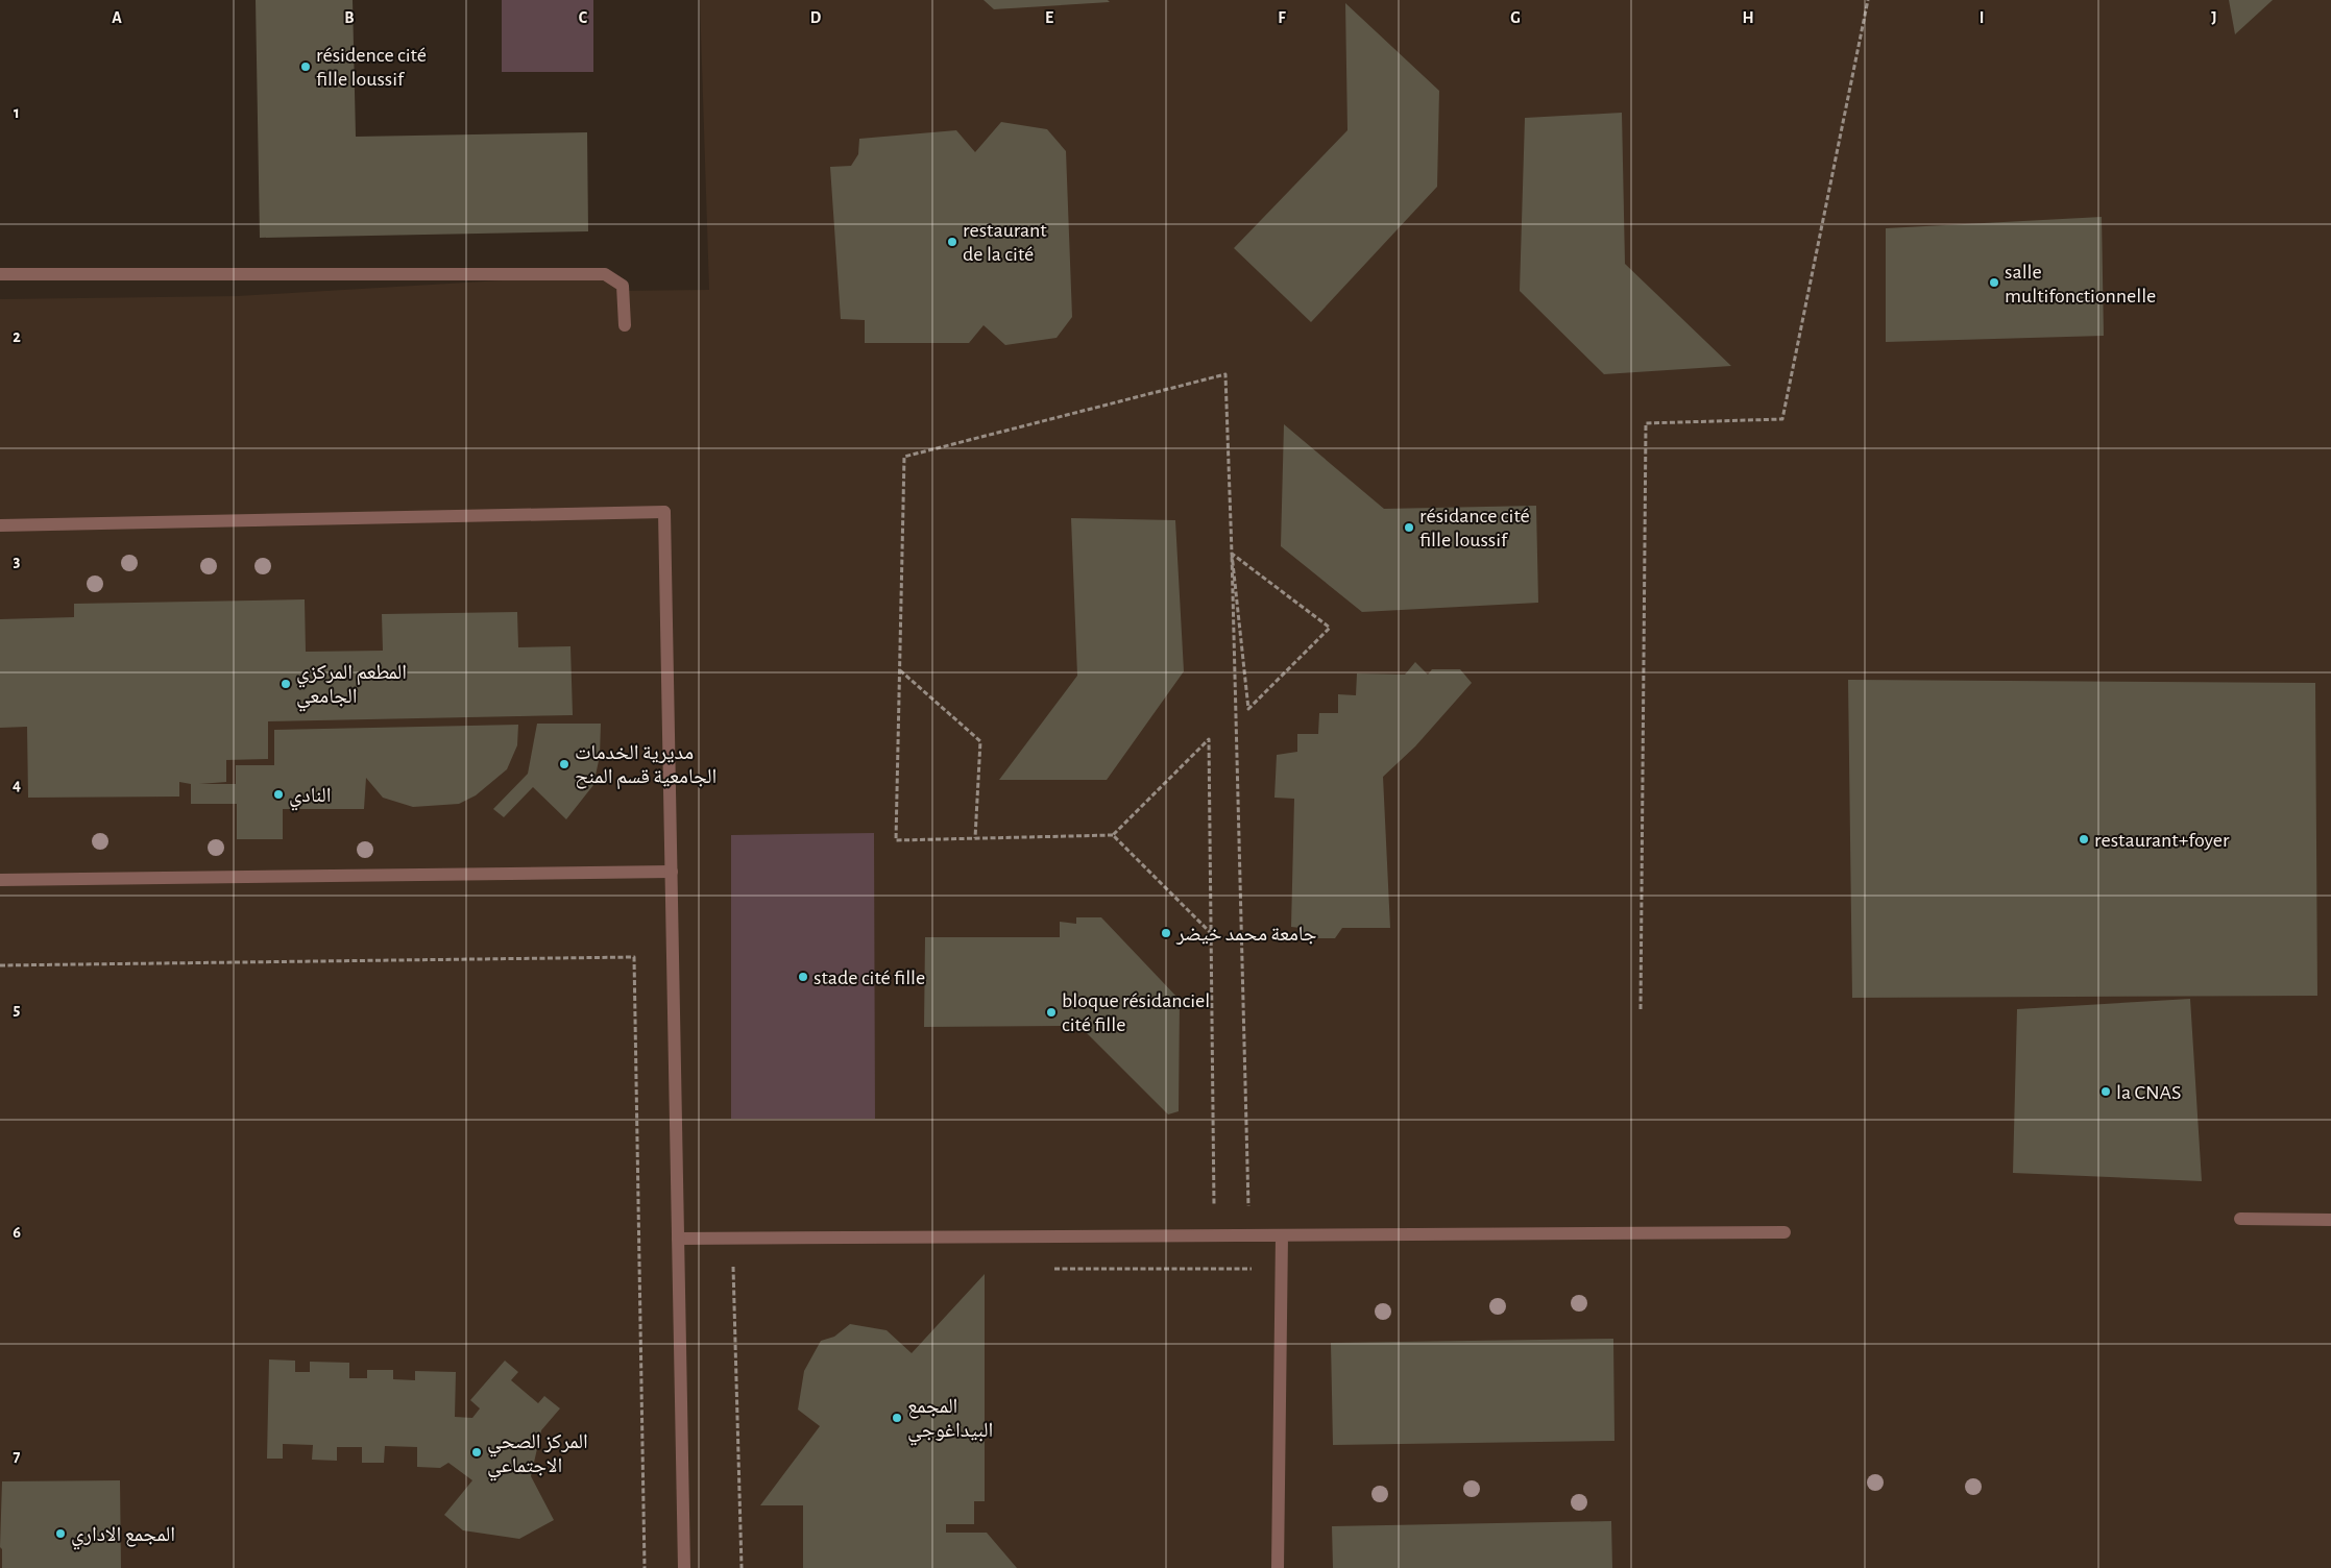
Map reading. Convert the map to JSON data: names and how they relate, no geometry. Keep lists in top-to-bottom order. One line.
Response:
{"places":["résidence cité fille loussif","restaurant de la cité","salle multifonctionnelle","résidance cité fille loussif","المطعم المركزي الجامعي","مديرية الخدمات الجامعية قسم المنح","النادي","restaurant+foyer","جامعة محمد خيضر","stade cité fille","bloque résidanciel cité fille","la CNAS","المجمع البيداغوجي","المركز الصحي الاجتماعي","المجمع الاداري"],"grid":{"columns":["A","B","C","D","E","F","G","H","I","J"],"rows":["1","2","3","4","5","6","7"]}}
